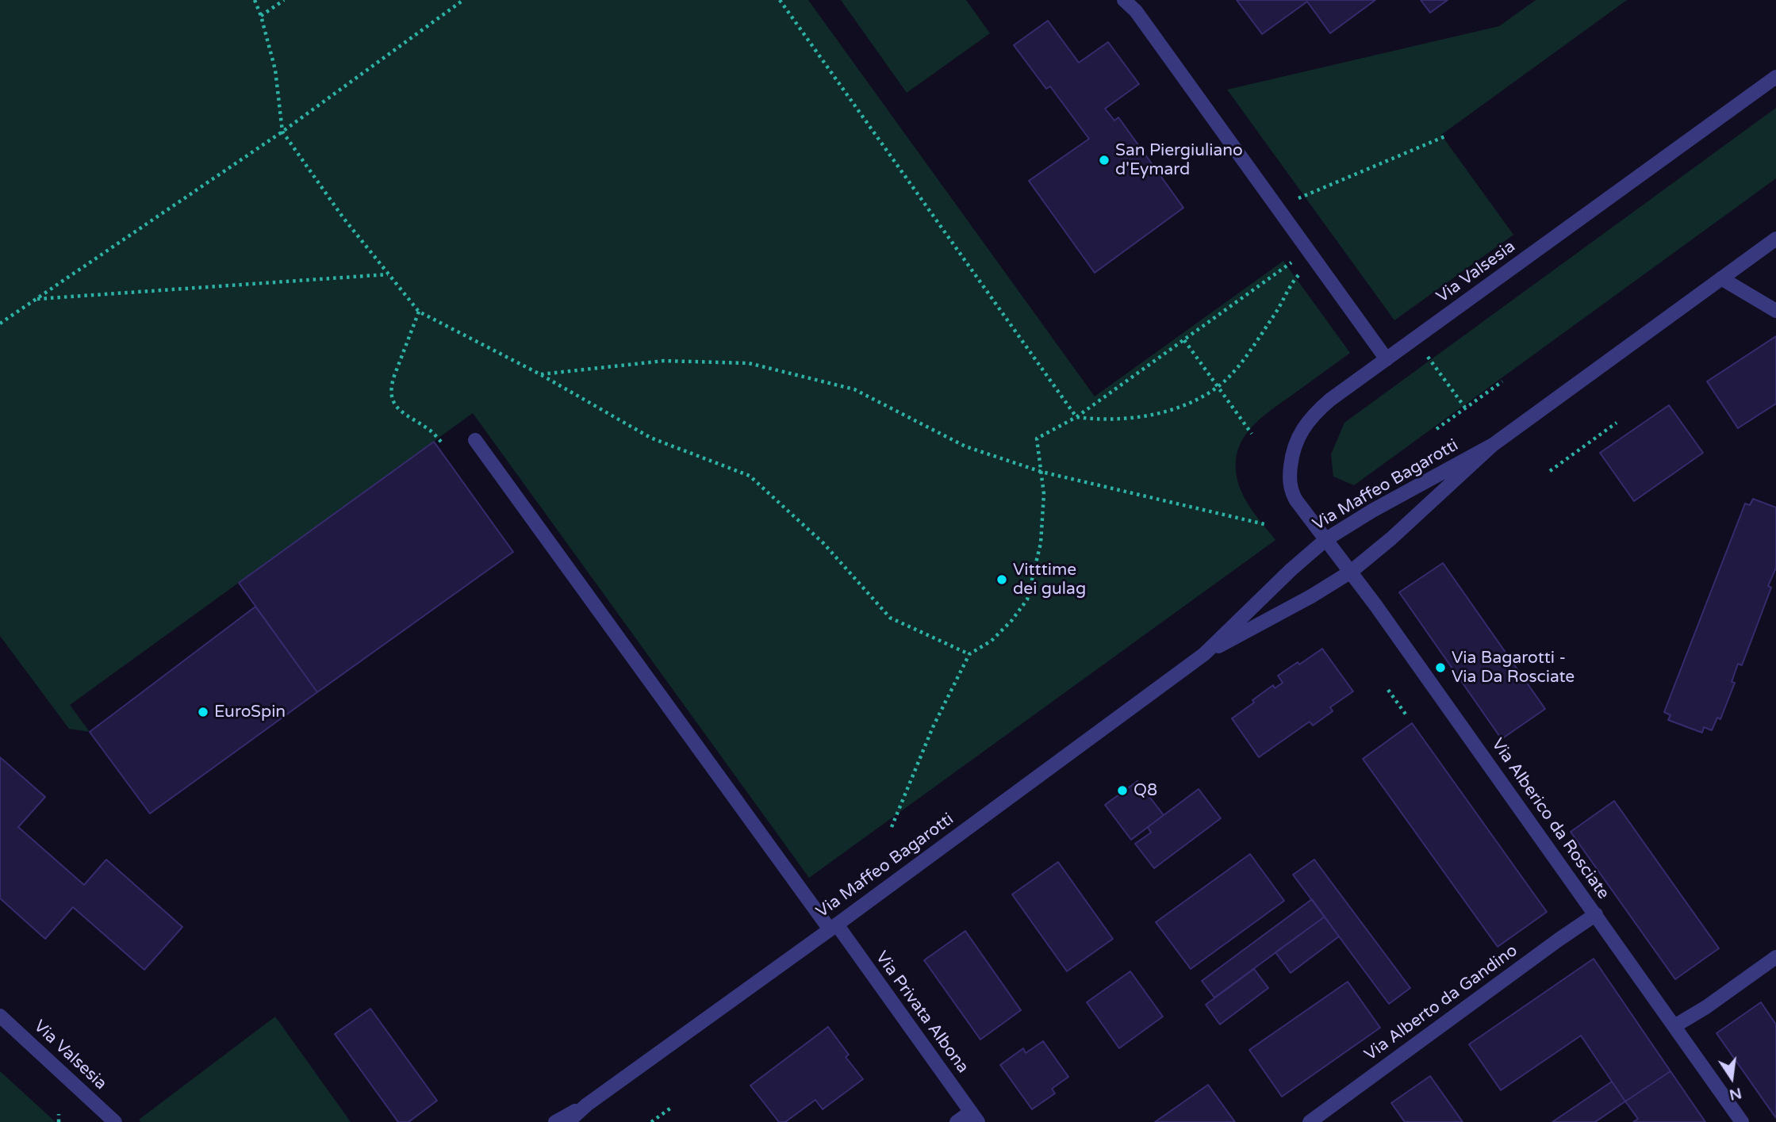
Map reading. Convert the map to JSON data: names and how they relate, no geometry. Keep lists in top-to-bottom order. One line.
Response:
{"streets":{"street":["Via Valsesia","Via Maffeo Bagarotti","Via Alberico da Rosciate","Via Alberto da Gandino","Via Privata Albona"]},"crossings":[["Via Valsesia","Via Maffeo Bagarotti"],["Via Valsesia","Via Alberico da Rosciate"],["Via Maffeo Bagarotti","Via Alberico da Rosciate"],["Via Maffeo Bagarotti","Via Privata Albona"],["Via Alberico da Rosciate","Via Alberto da Gandino"]],"places":["San Piergiuliano d'Eymard","Vitttime dei gulag","Via Bagarotti - Via Da Rosciate","EuroSpin","Q8"],"north":"bottom"}
